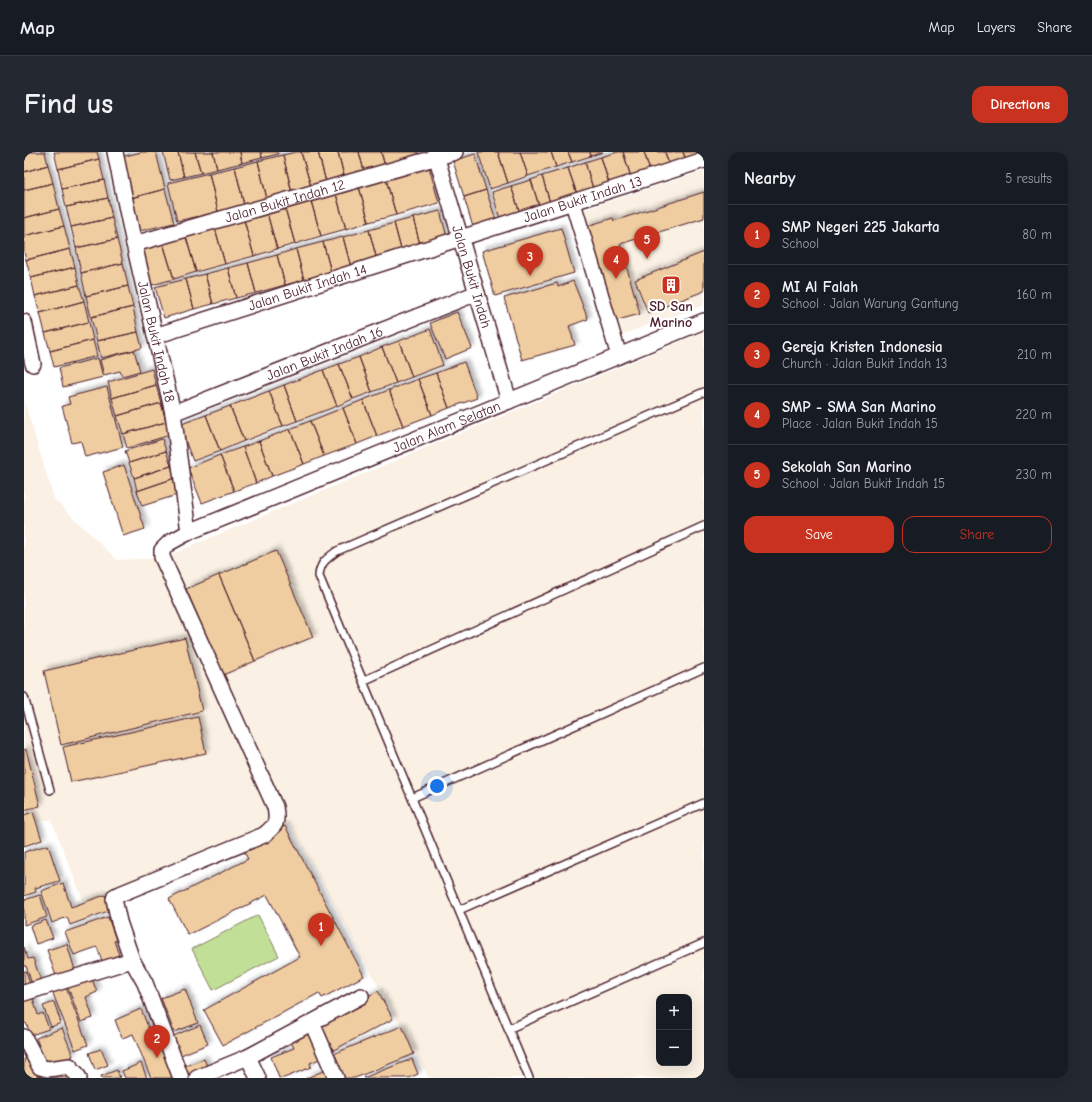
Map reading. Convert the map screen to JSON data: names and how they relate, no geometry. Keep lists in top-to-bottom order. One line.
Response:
{"streets":{"street":["Jalan Bukit Indah 13","Jalan Bukit Indah 12","Jalan Bukit Indah","Jalan Bukit Indah 14","Jalan Bukit Indah 18","Jalan Bukit Indah 16","Jalan Alam Selatan"]},"crossings":[["Jalan Bukit Indah 13","Jalan Bukit Indah"],["Jalan Bukit Indah 13","Jalan Bukit Indah 14"],["Jalan Bukit Indah 12","Jalan Bukit Indah"],["Jalan Bukit Indah 12","Jalan Bukit Indah 18"],["Jalan Bukit Indah","Jalan Bukit Indah 14"],["Jalan Bukit Indah","Jalan Bukit Indah 16"],["Jalan Bukit Indah","Jalan Alam Selatan"],["Jalan Bukit Indah 14","Jalan Bukit Indah 18"],["Jalan Bukit Indah 18","Jalan Bukit Indah 16"],["Jalan Bukit Indah 18","Jalan Alam Selatan"]],"places":{"building":["SD San Marino"]},"page":{"header":"Map","nav":["Map","Layers","Share"],"buttons":["Directions",["Save","Share"]],"title":"Find us","heading":["Nearby","5 results"],"list":[{"mark":"1","name":"SMP Negeri 225 Jakarta","note":"School","value":"80 m"},{"mark":"2","name":"MI Al Falah","note":"School · Jalan Warung Gantung","value":"160 m"},{"mark":"3","name":"Gereja Kristen Indonesia","note":"Church · Jalan Bukit Indah 13","value":"210 m"},{"mark":"4","name":"SMP - SMA San Marino","note":"Place · Jalan Bukit Indah 15","value":"220 m"},{"mark":"5","name":"Sekolah San Marino","note":"School · Jalan Bukit Indah 15","value":"230 m"}],"pins":["5","3","4","1","2"],"map_buttons":["+","−"]}}
